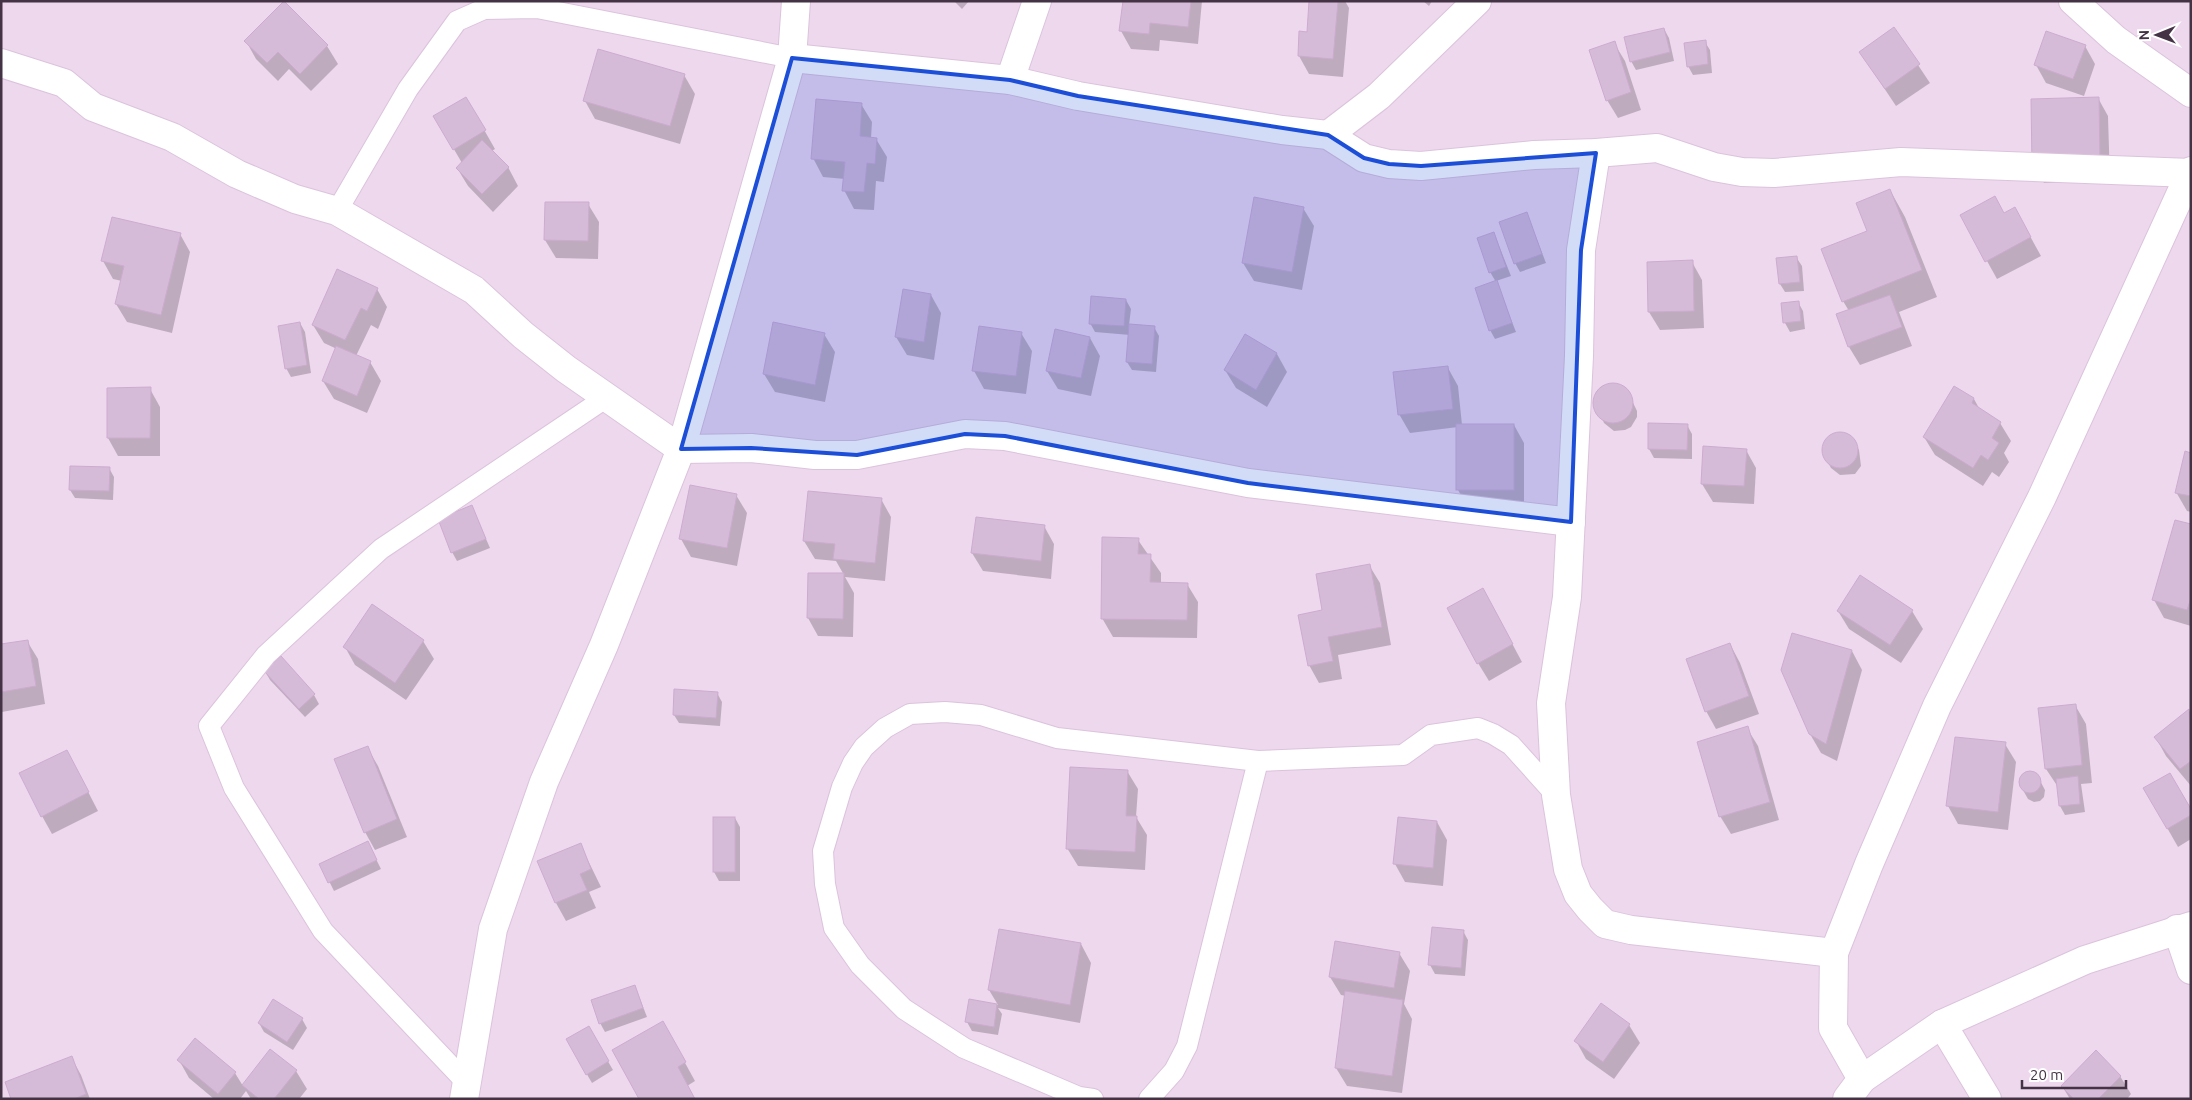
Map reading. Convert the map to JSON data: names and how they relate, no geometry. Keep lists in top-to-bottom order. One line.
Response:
{"scale_bar":"20 m","north":"left"}
